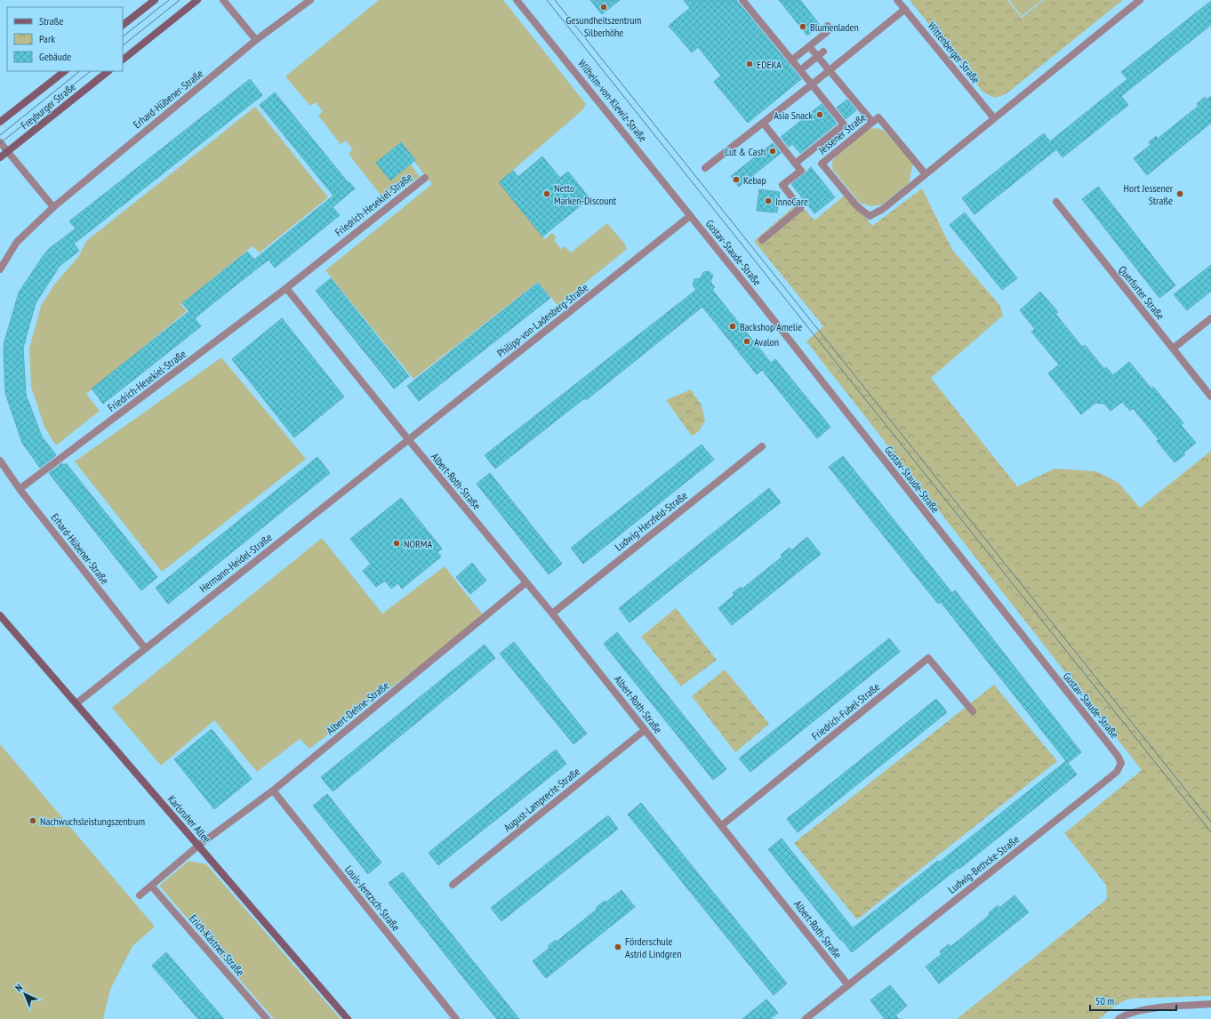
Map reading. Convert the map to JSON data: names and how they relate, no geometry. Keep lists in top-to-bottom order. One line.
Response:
{"streets":{"street":["Wittenberger Straße","Erhard-Hübener-Straße","Wilhelm-von-Klewiz-Straße","Freyburger Straße","Jessener Straße","Friedrich-Hesekiel-Straße","Gustav-Staude-Straße","Querfurter Straße","Philipp-von-Ladenberg-Straße","Albert-Roth-Straße","Ludwig-Herzfeld-Straße","Hermann-Heidel-Straße","Albert-Dehne-Straße","Friedrich-Fubel-Straße","August-Lamprecht-Straße","Karlsruher Allee","Ludwig-Bethcke-Straße","Louis-Jentzsch-Straße","Erich-Kästner-Straße"]},"crossings":[["Wittenberger Straße","Jessener Straße"],["Erhard-Hübener-Straße","Friedrich-Hesekiel-Straße"],["Erhard-Hübener-Straße","Hermann-Heidel-Straße"],["Wilhelm-von-Klewiz-Straße","Gustav-Staude-Straße"],["Wilhelm-von-Klewiz-Straße","Philipp-von-Ladenberg-Straße"],["Gustav-Staude-Straße","Philipp-von-Ladenberg-Straße"],["Gustav-Staude-Straße","Ludwig-Bethcke-Straße"],["Philipp-von-Ladenberg-Straße","Albert-Roth-Straße"],["Philipp-von-Ladenberg-Straße","Hermann-Heidel-Straße"],["Albert-Roth-Straße","Ludwig-Herzfeld-Straße"],["Albert-Roth-Straße","Hermann-Heidel-Straße"],["Albert-Roth-Straße","Albert-Dehne-Straße"],["Albert-Roth-Straße","Friedrich-Fubel-Straße"],["Albert-Roth-Straße","August-Lamprecht-Straße"],["Albert-Roth-Straße","Ludwig-Bethcke-Straße"],["Hermann-Heidel-Straße","Karlsruher Allee"],["Albert-Dehne-Straße","Karlsruher Allee"],["Albert-Dehne-Straße","Louis-Jentzsch-Straße"],["Albert-Dehne-Straße","Erich-Kästner-Straße"]],"places":["Gesundheitszentrum Silberhöhe","Blumenladen","EDEKA","Asia Snack","Cut & Cash","Kebap","Netto Marken-Discount","Hort Jessener Straße","InnoCare","Backshop Amelie","Avalon","NORMA","Nachwuchsleistungszentrum","Förderschule Astrid Lindgren"],"legend":["Straße","Park","Gebäude"],"scale_bar":"50 m","north":"top left"}
